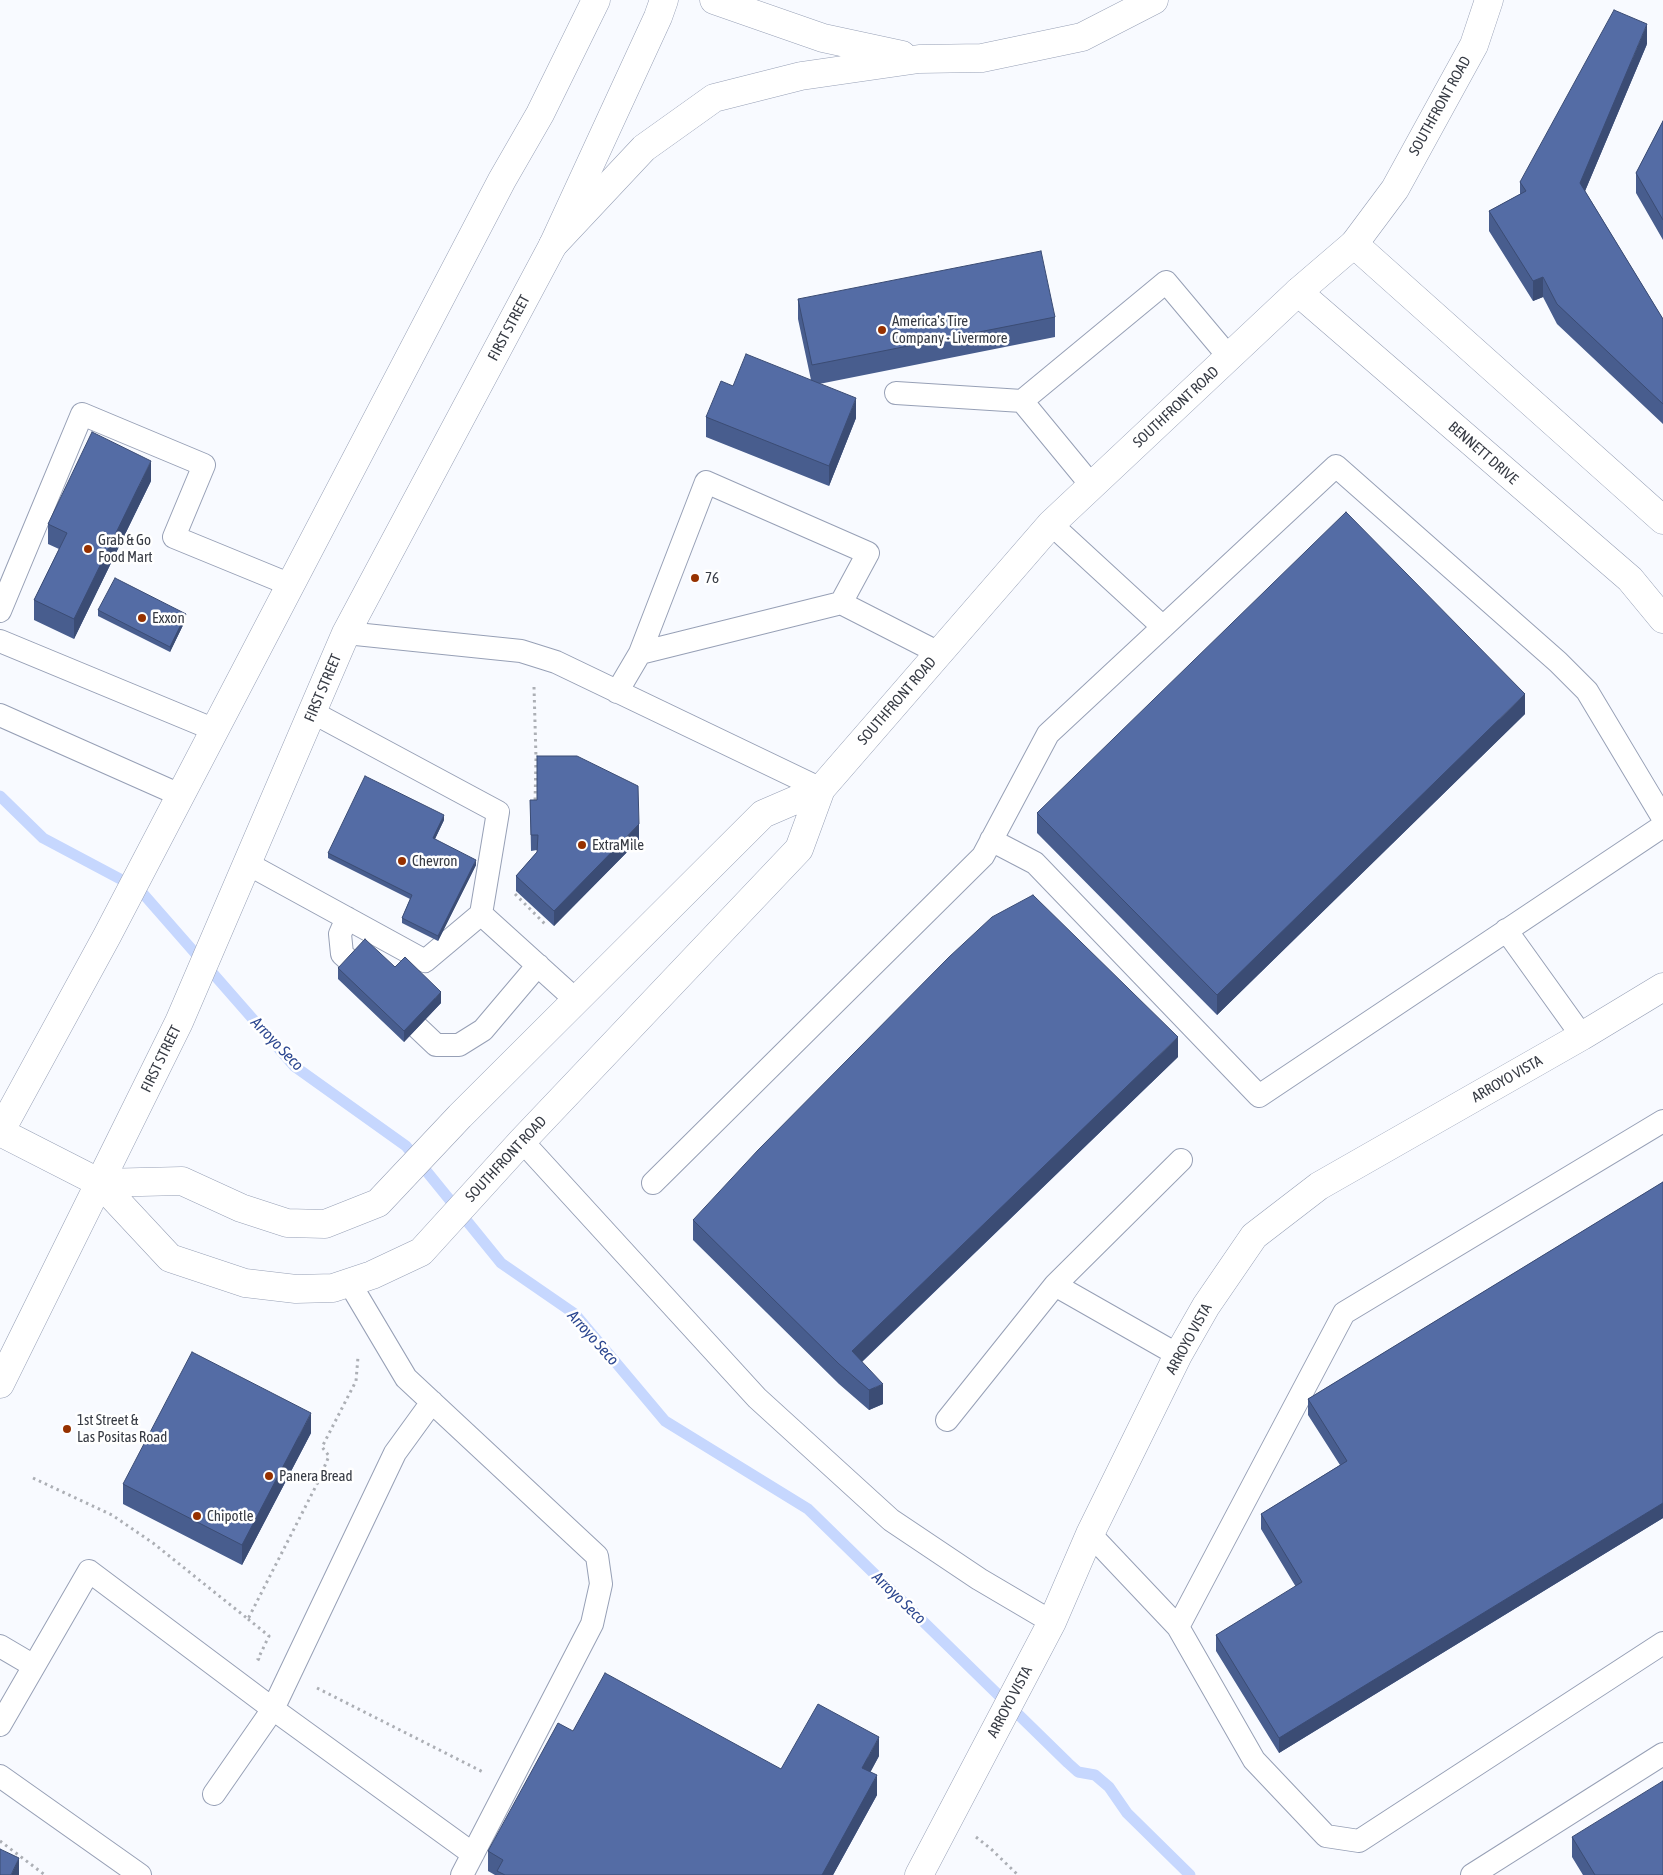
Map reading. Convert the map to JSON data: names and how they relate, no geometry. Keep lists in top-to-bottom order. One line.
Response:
{"streets":{"main road":["SOUTHFRONT ROAD","FIRST STREET","BENNETT DRIVE","ARROYO VISTA"]},"crossings":[["SOUTHFRONT ROAD","FIRST STREET"],["SOUTHFRONT ROAD","BENNETT DRIVE"]],"water":["Arroyo Seco"],"places":["America's Tire Company - Livermore","Grab & Go Food Mart","76","Exxon","ExtraMile","Chevron","1st Street & Las Positas Road","Panera Bread","Chipotle"]}
